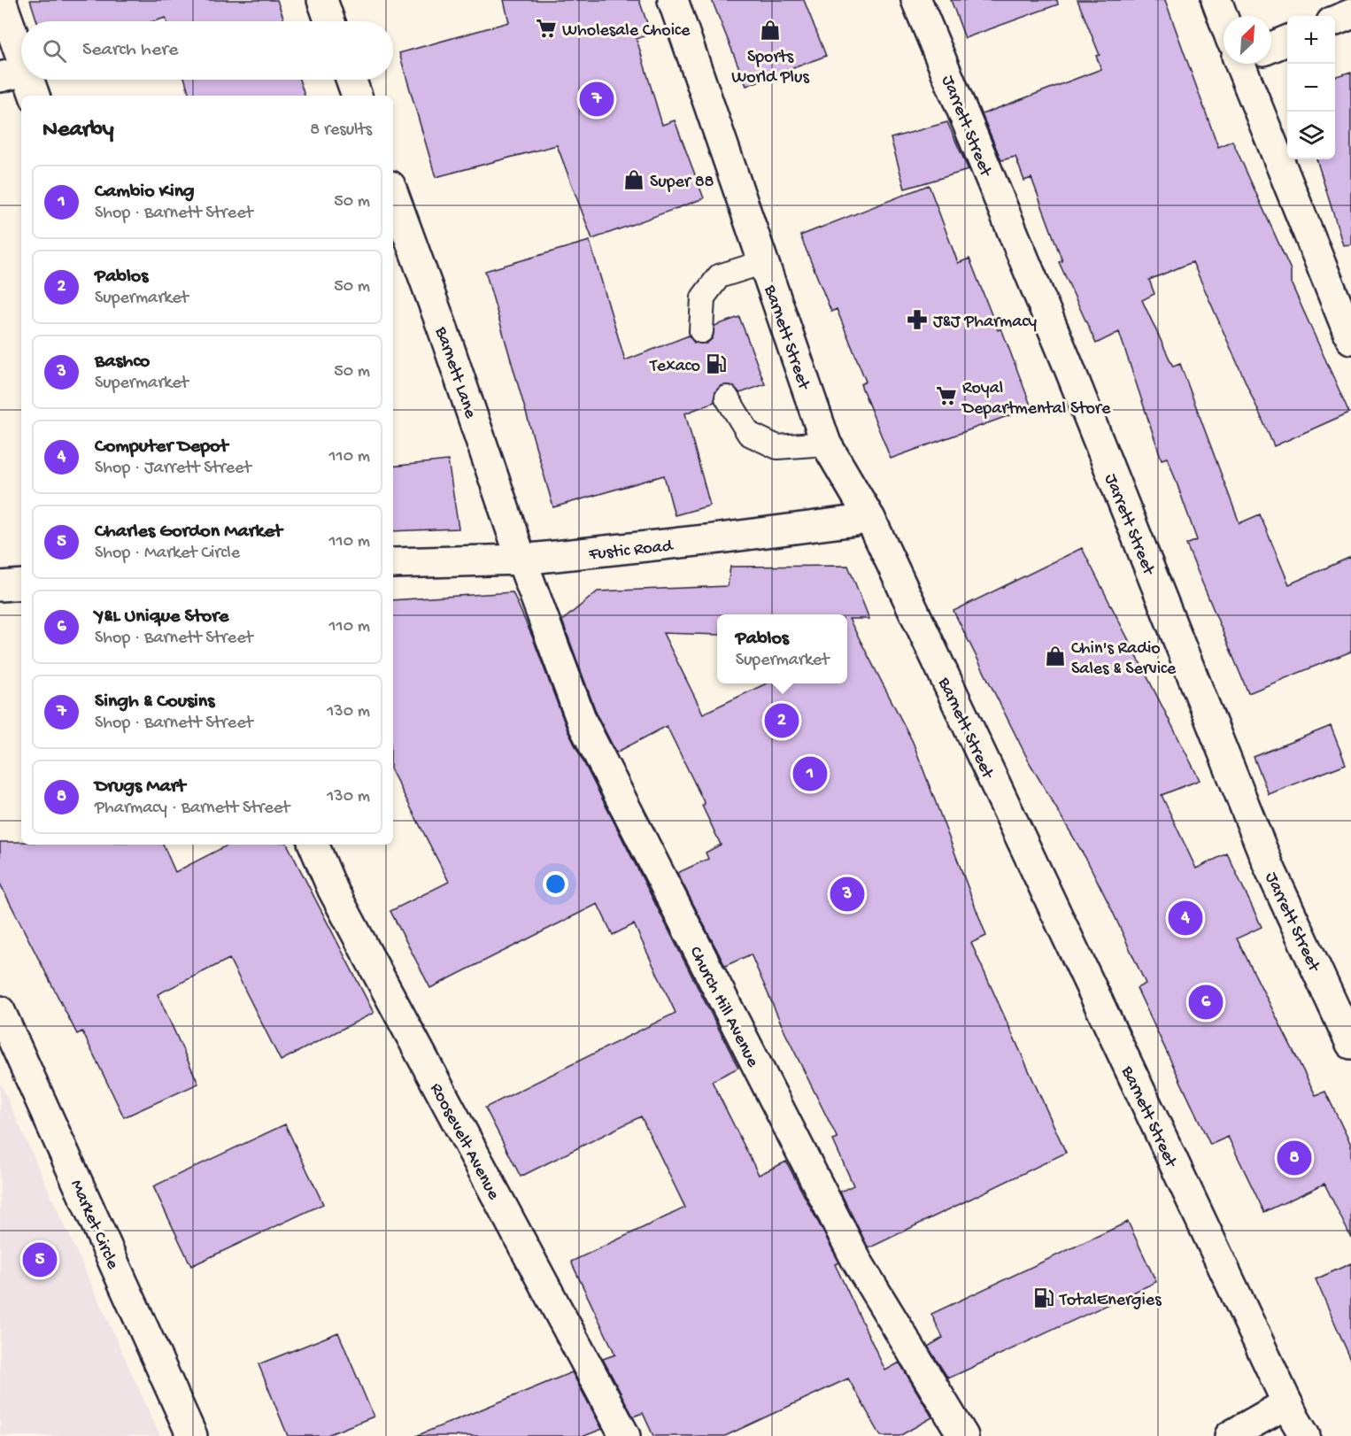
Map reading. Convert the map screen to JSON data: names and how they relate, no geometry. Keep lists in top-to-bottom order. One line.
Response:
{"streets":{"street":["Jarrett Street","Barnett Street","Barnett Lane","Fustic Road","Church Hill Avenue","Roosevelt Avenue","Market Circle"]},"crossings":[["Barnett Street","Fustic Road"],["Barnett Lane","Fustic Road"],["Barnett Lane","Church Hill Avenue"],["Fustic Road","Church Hill Avenue"]],"places":{"supermarket":["Wholesale Choice","Royal Departmental Store"],"shop":["Sports World Plus","Super 88","Chin's Radio Sales & Service"],"pharmacy":["J&J Pharmacy"],"fuel station":["Texaco","TotalEnergies"]},"north":"top right","page":{"map_buttons":["+","−"],"search":"Search here","pins":["7","2","1","3","4","6","8","5"],"heading":["Nearby","8 results"],"list":[{"mark":"1","name":"Cambio King","note":"Shop · Barnett Street","value":"50 m"},{"mark":"2","name":"Pablos","note":"Supermarket","value":"50 m"},{"mark":"3","name":"Bashco","note":"Supermarket","value":"50 m"},{"mark":"4","name":"Computer Depot","note":"Shop · Jarrett Street","value":"110 m"},{"mark":"5","name":"Charles Gordon Market","note":"Shop · Market Circle","value":"110 m"},{"mark":"6","name":"Y&L Unique Store","note":"Shop · Barnett Street","value":"110 m"},{"mark":"7","name":"Singh & Cousins","note":"Shop · Barnett Street","value":"130 m"},{"mark":"8","name":"Drugs Mart","note":"Pharmacy · Barnett Street","value":"130 m"}],"popup":["Pablos","Supermarket"]}}
